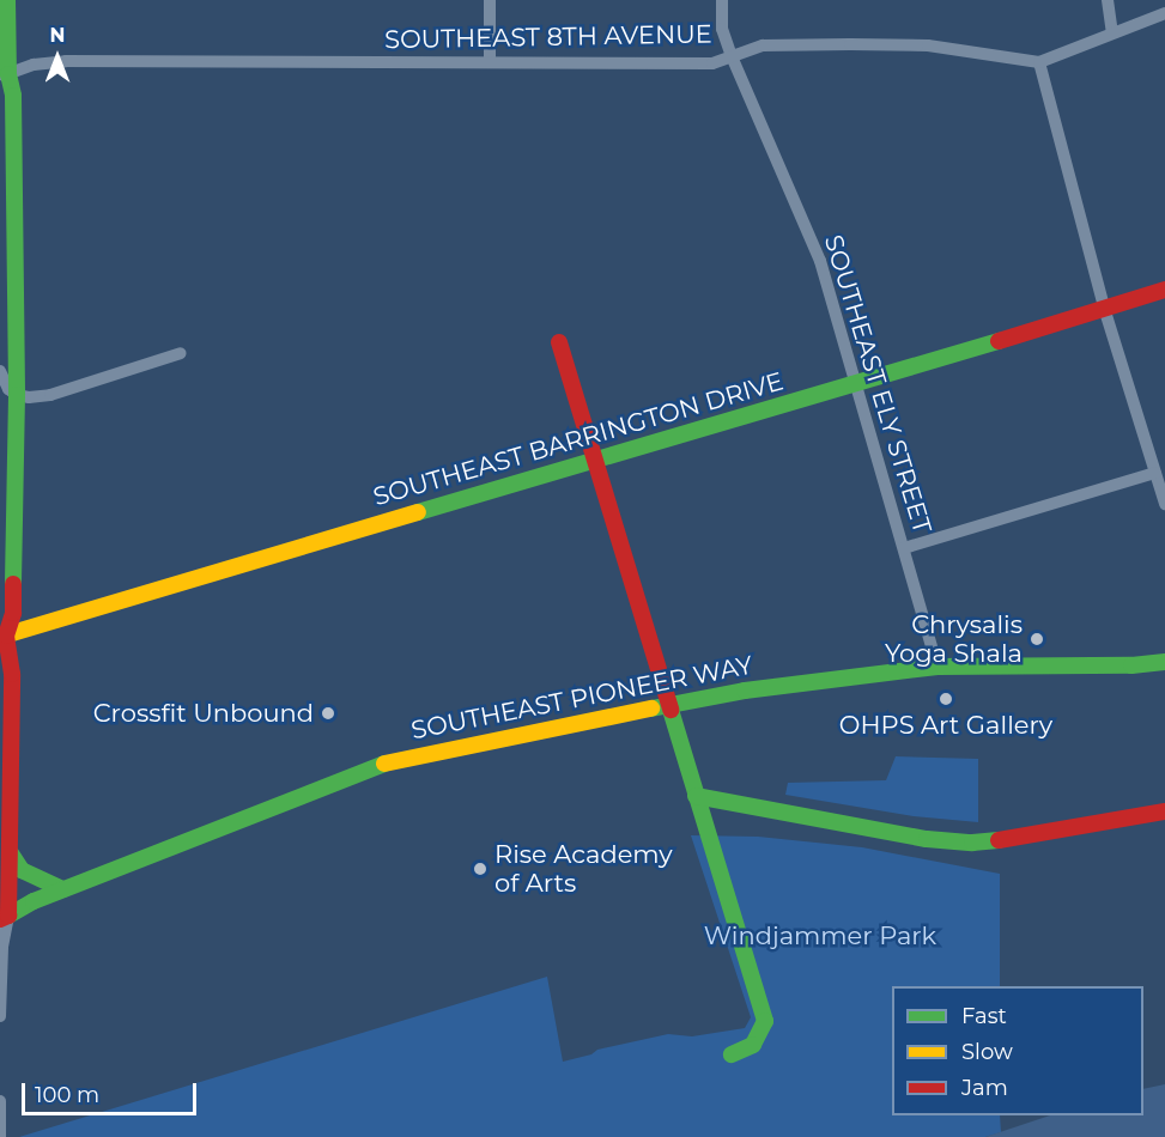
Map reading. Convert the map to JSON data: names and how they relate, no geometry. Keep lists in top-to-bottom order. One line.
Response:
{"streets":{"street":["SOUTHEAST 8TH AVENUE","SOUTHEAST ELY STREET","SOUTHEAST BARRINGTON DRIVE","SOUTHEAST PIONEER WAY"]},"crossings":[["SOUTHEAST 8TH AVENUE","SOUTHEAST ELY STREET"],["SOUTHEAST ELY STREET","SOUTHEAST BARRINGTON DRIVE"],["SOUTHEAST ELY STREET","SOUTHEAST PIONEER WAY"]],"parks":["Windjammer Park"],"places":["Chrysalis Yoga Shala","OHPS Art Gallery","Crossfit Unbound","Rise Academy of Arts"],"legend":["Fast","Slow","Jam"],"scale_bar":"100 m","north":"top"}
